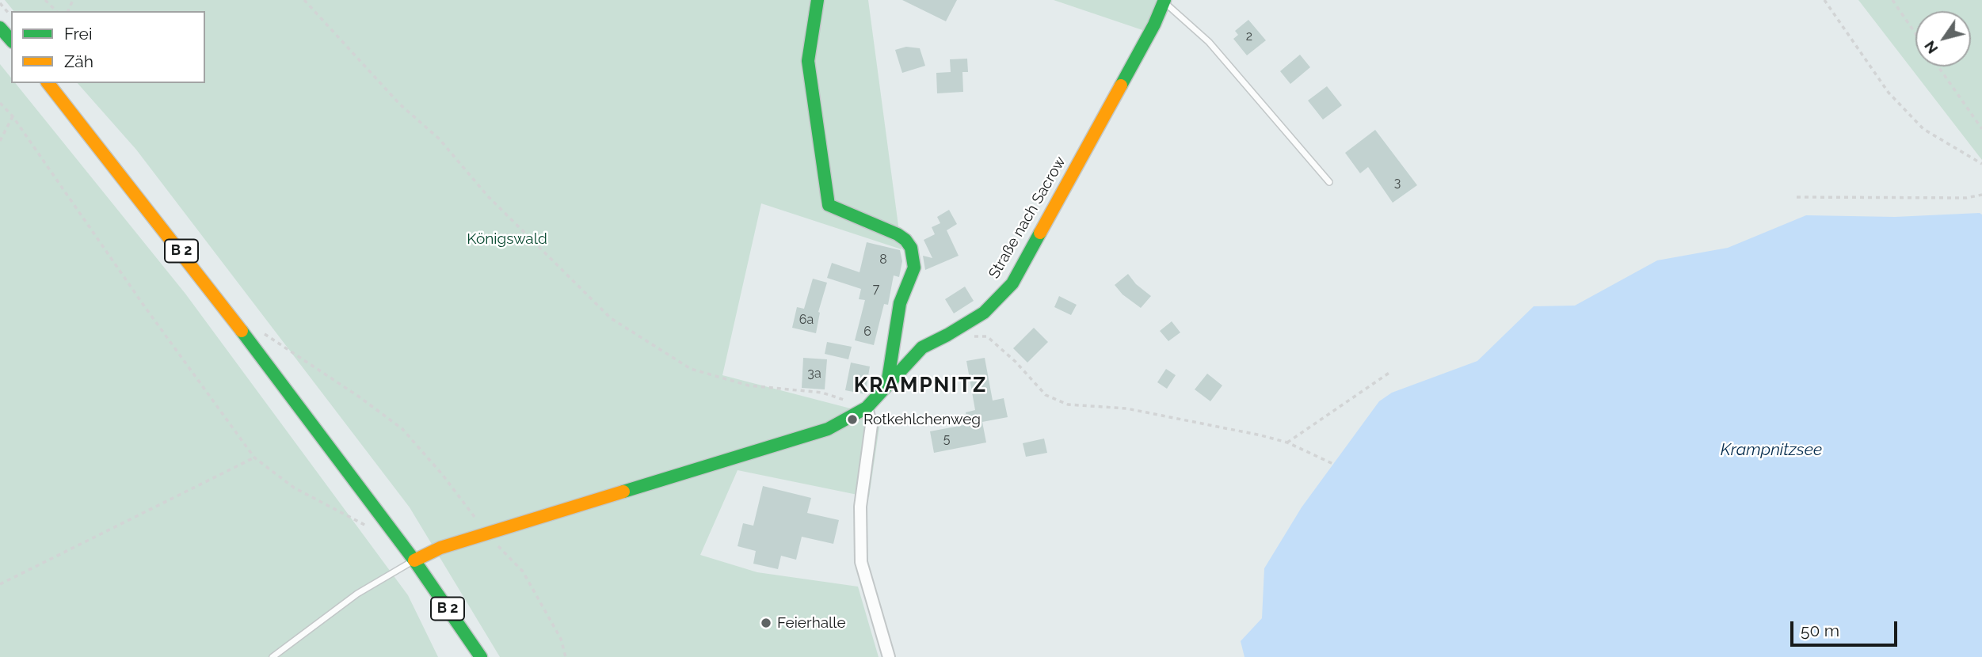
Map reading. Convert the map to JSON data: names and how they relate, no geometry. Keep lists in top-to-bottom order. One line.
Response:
{"streets":{"street":["Straße nach Sacrow","B 2"]},"districts":["KRAMPNITZ"],"water":["Krampnitzsee"],"parks":["Königswald"],"places":["Rotkehlchenweg","Feierhalle"],"house_numbers":["2","3","8","7","6a","6","3a","5"],"legend":["Frei","Zäh"],"scale_bar":"50 m","north":"bottom left"}
